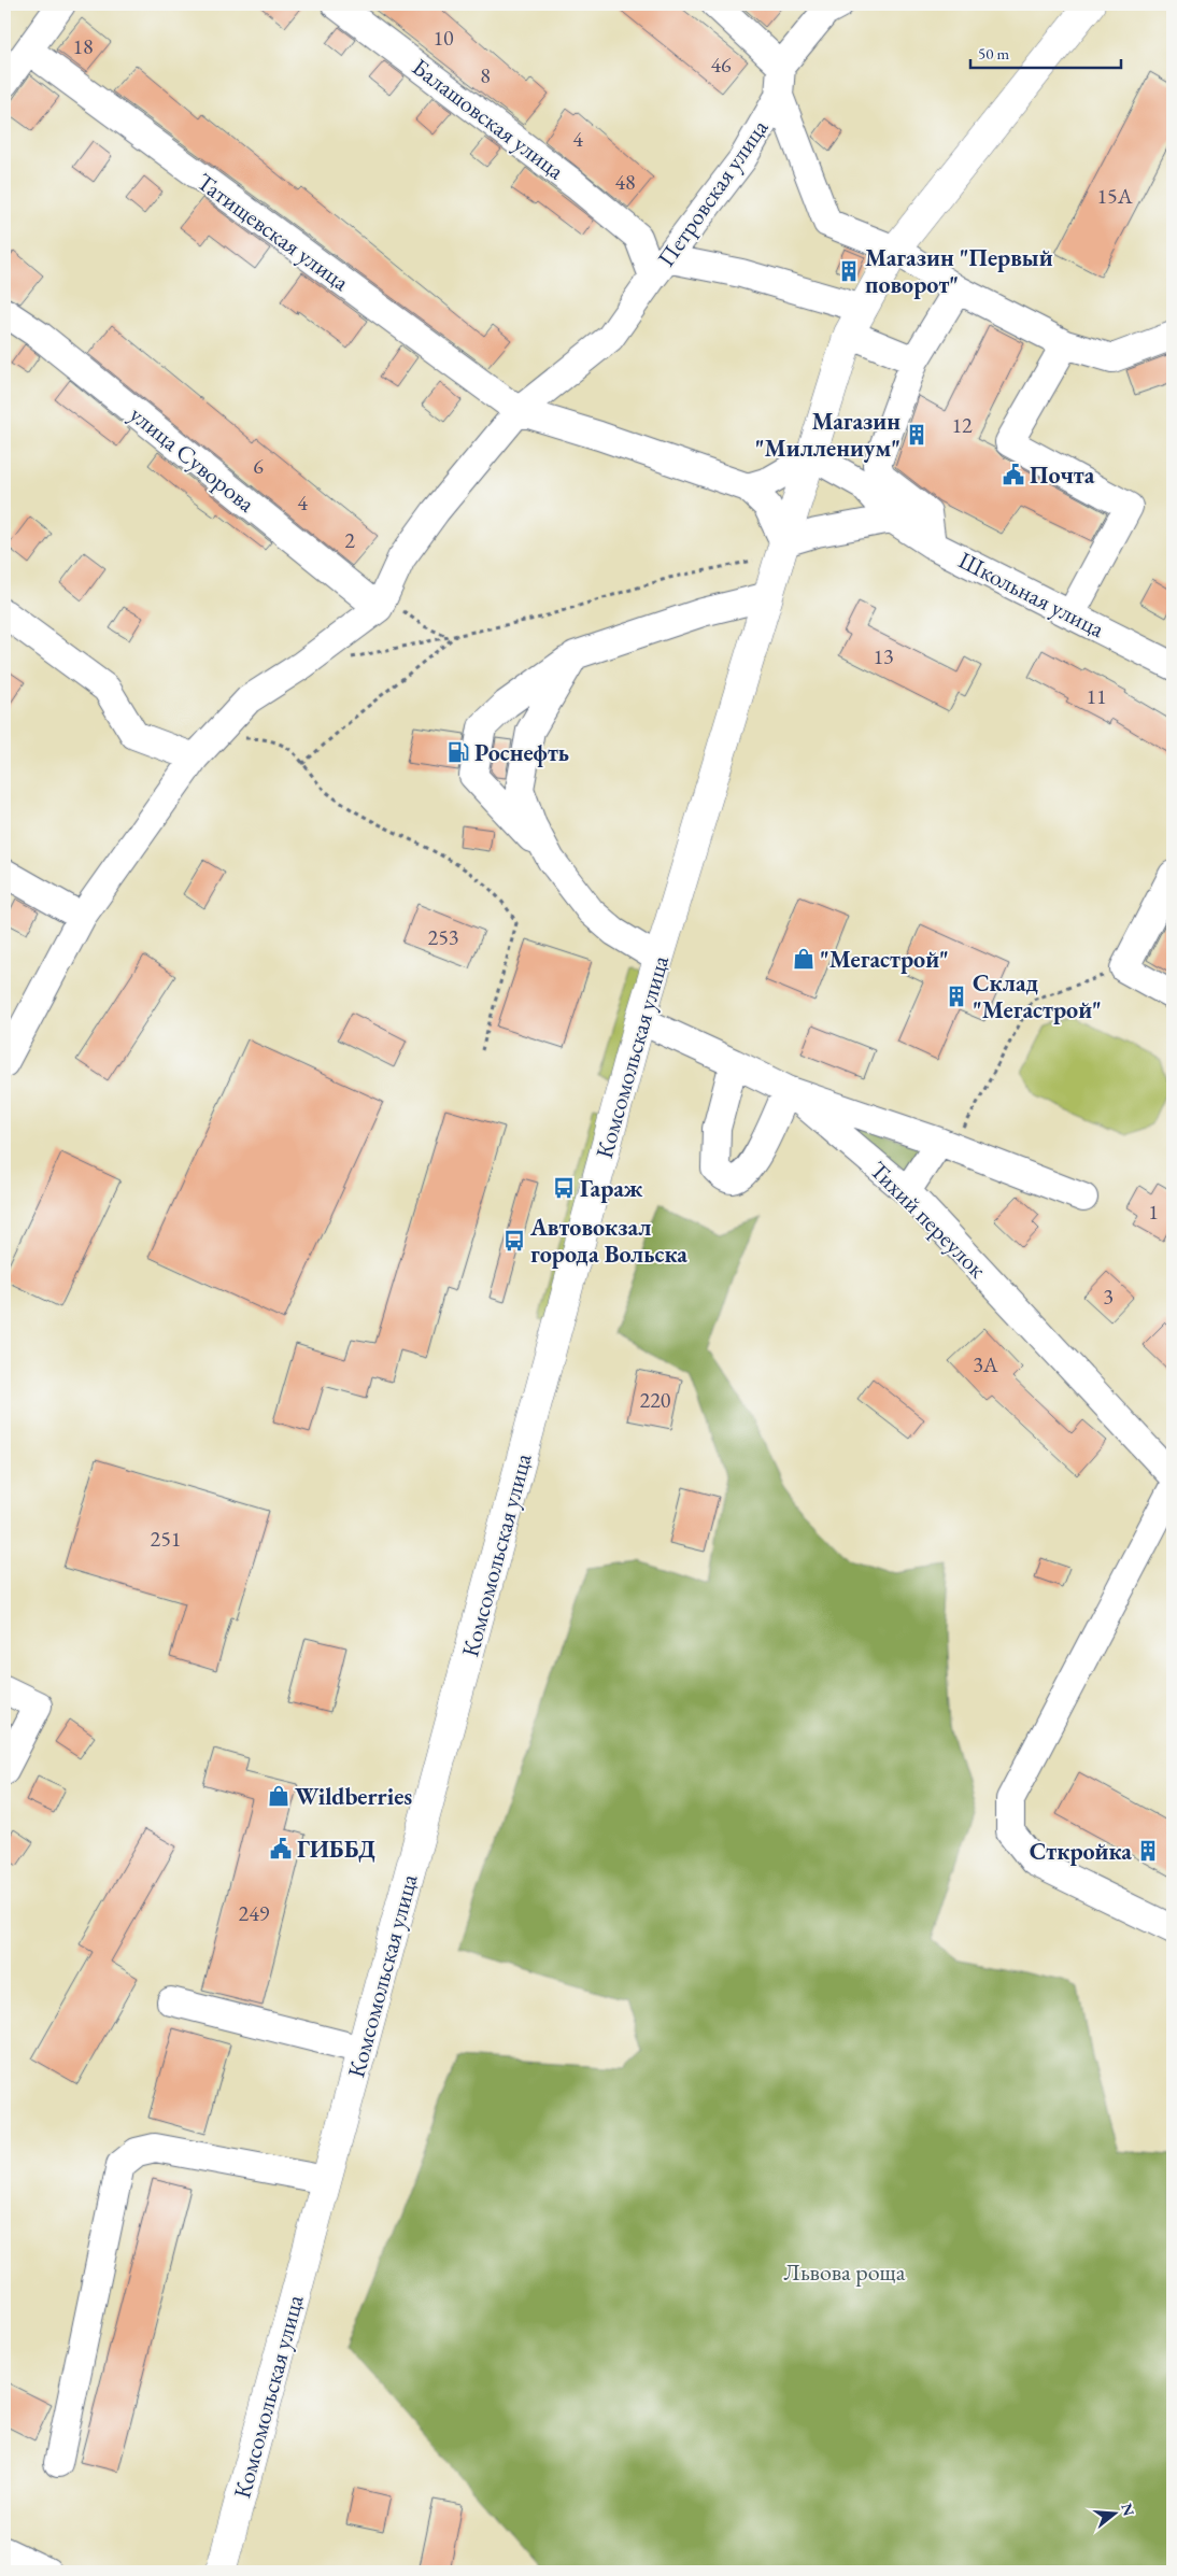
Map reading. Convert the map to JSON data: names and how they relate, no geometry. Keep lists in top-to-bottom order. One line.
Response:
{"streets":{"main road":["Комсомольская улица"],"street":["Балашовская улица","Петровская улица","Татищевская улица","улица Суворова","Школьная улица","Тихий переулок"]},"crossings":[["Балашовская улица","Петровская улица"],["Петровская улица","Татищевская улица"],["Петровская улица","улица Суворова"],["Комсомольская улица","Тихий переулок"]],"parks":["Львова роща"],"places":{"building":["Магазин \"Первый поворот\"","Магазин \"Миллениум\"","Склад \"Мегастрой\"","Сткройка"],"public building":["Почта","ГИББД"],"fuel station":["Роснефть"],"shop":["\"Мегастрой\"","Wildberries"],"bus stop":["Гараж","Автовокзал города Вольска"]},"house_numbers":["10","18","46","8","4","48","15А","12","6","4","2","13","11","253","1","3","3А","220","251","249"],"scale_bar":"50 m","north":"right"}
